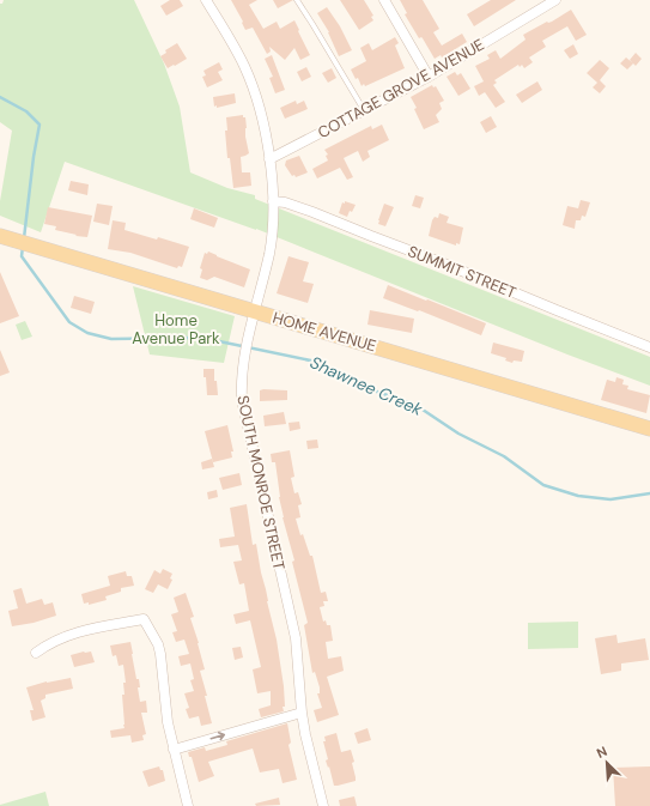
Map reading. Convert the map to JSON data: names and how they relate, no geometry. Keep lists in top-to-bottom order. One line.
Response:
{"streets":{"main road":["HOME AVENUE"],"street":["COTTAGE GROVE AVENUE","SUMMIT STREET","SOUTH MONROE STREET"]},"crossings":[["COTTAGE GROVE AVENUE","SOUTH MONROE STREET"],["SUMMIT STREET","SOUTH MONROE STREET"],["HOME AVENUE","SOUTH MONROE STREET"]],"water":["Shawnee Creek"],"parks":["Home Avenue Park"],"north":"top left"}
